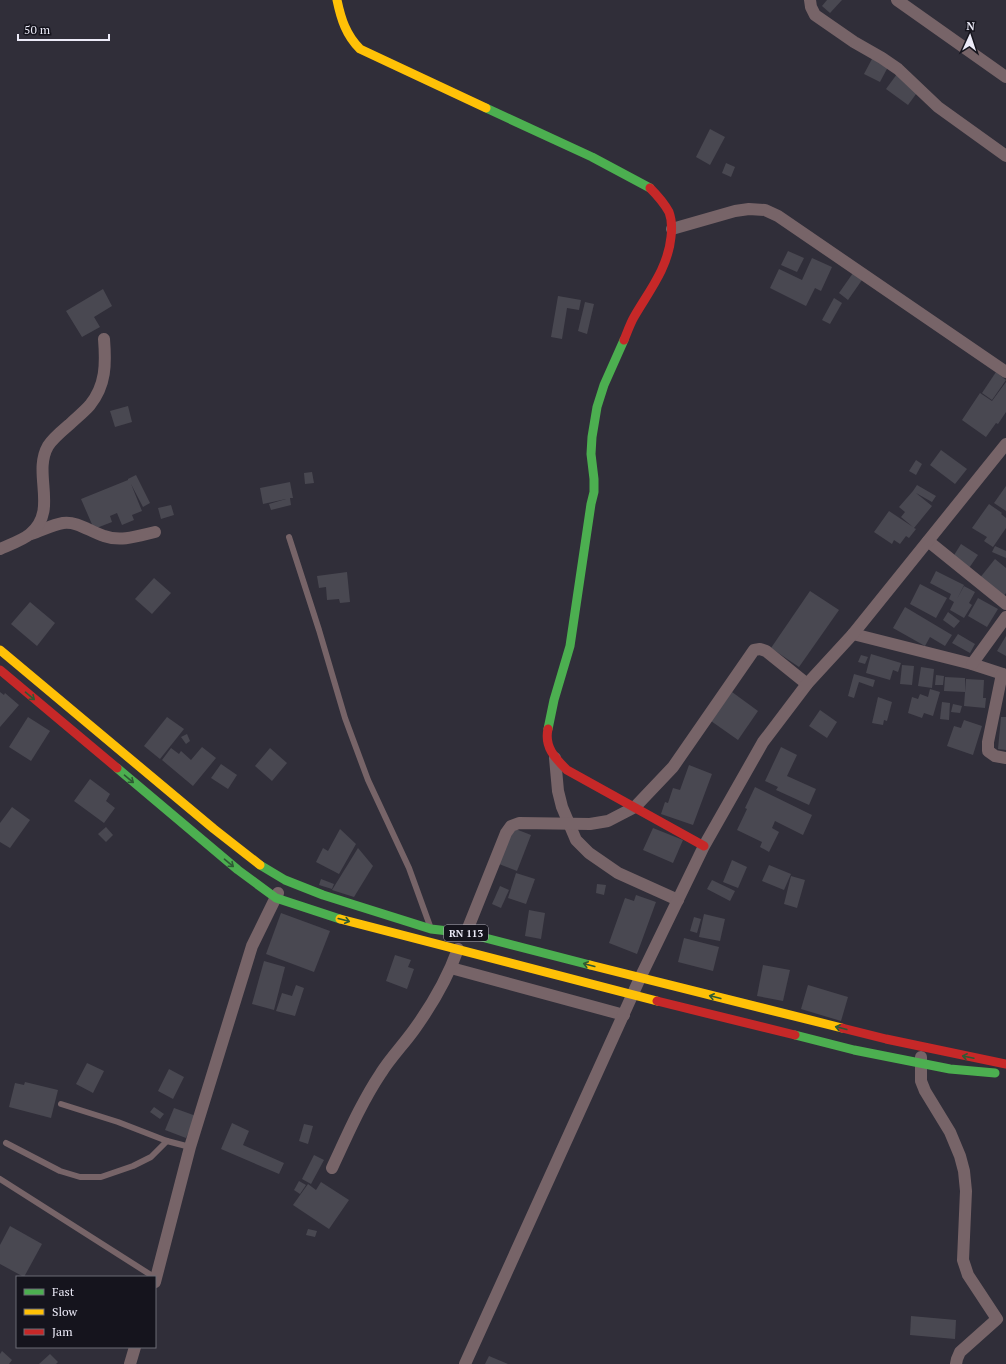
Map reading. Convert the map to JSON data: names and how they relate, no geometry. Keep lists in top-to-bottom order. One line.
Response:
{"streets":{"main road":["RN 113"]},"legend":["Fast","Slow","Jam"],"scale_bar":"50 m","north":"top"}
